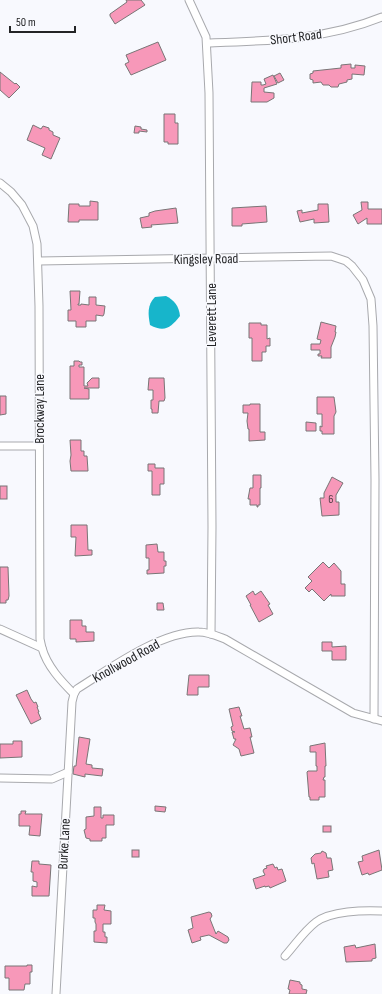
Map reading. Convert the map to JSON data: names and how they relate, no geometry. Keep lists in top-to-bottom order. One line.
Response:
{"streets":{"street":["Short Road","Kingsley Road","Leverett Lane","Brockway Lane","Knollwood Road","Burke Lane"]},"crossings":[["Short Road","Leverett Lane"],["Kingsley Road","Leverett Lane"],["Kingsley Road","Brockway Lane"],["Kingsley Road","Knollwood Road"],["Leverett Lane","Knollwood Road"],["Knollwood Road","Burke Lane"]],"house_numbers":["6"],"scale_bar":"50 m"}
